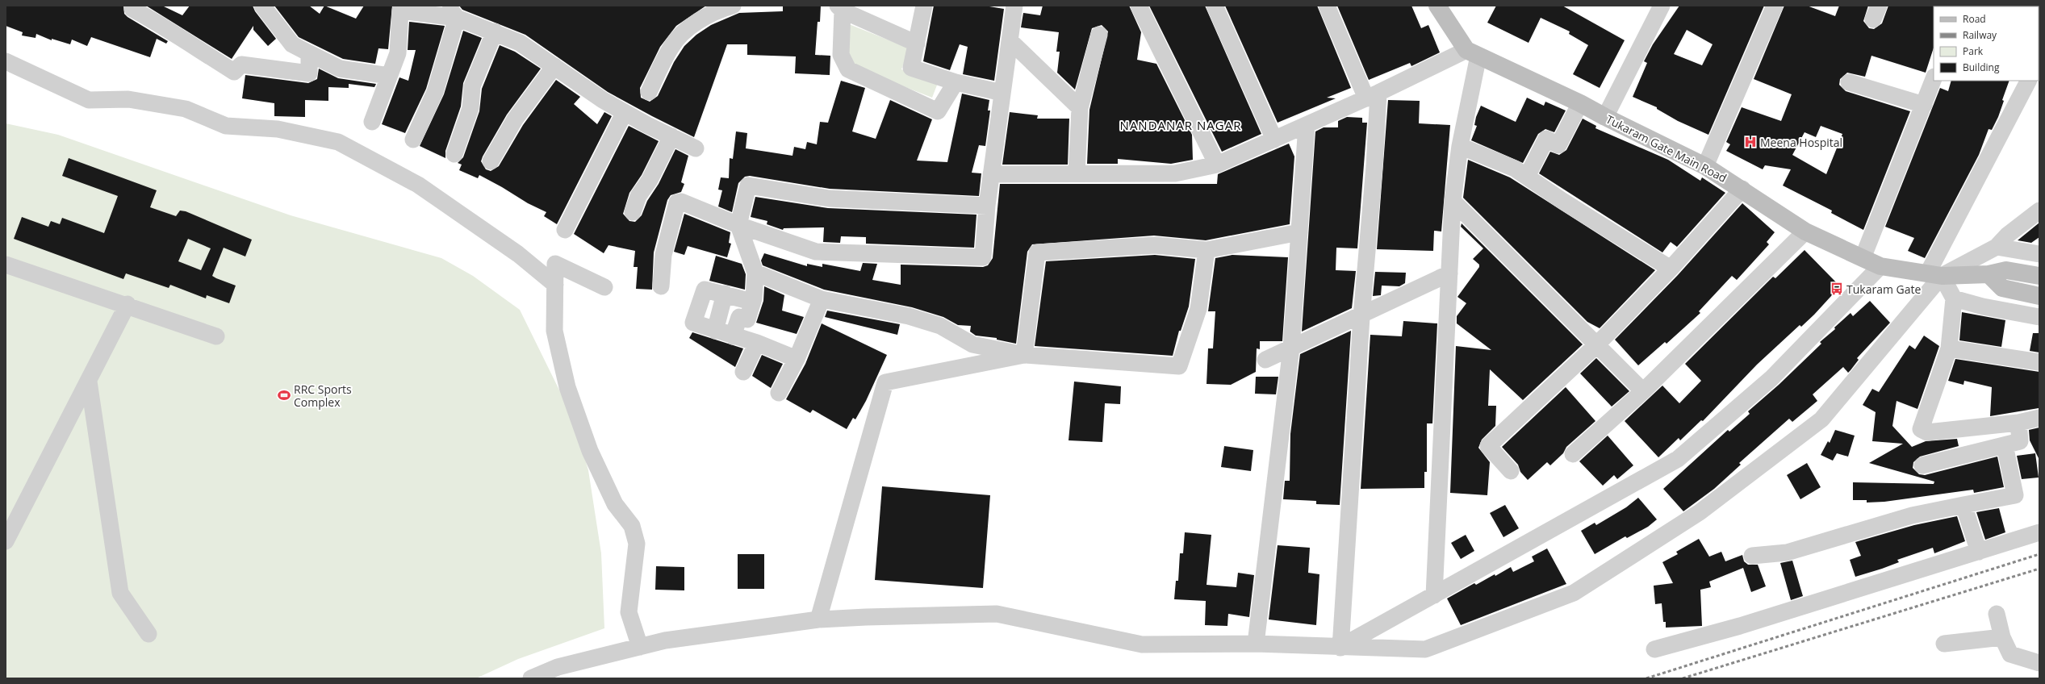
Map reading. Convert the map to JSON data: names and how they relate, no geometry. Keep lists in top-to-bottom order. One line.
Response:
{"streets":{"street":["Tukaram Gate Main Road"]},"districts":["NANDANAR NAGAR"],"places":{"hospital":["Meena Hospital"],"bus stop":["Tukaram Gate"],"sports":["RRC Sports Complex"]},"legend":["Road","Railway","Park","Building"]}
